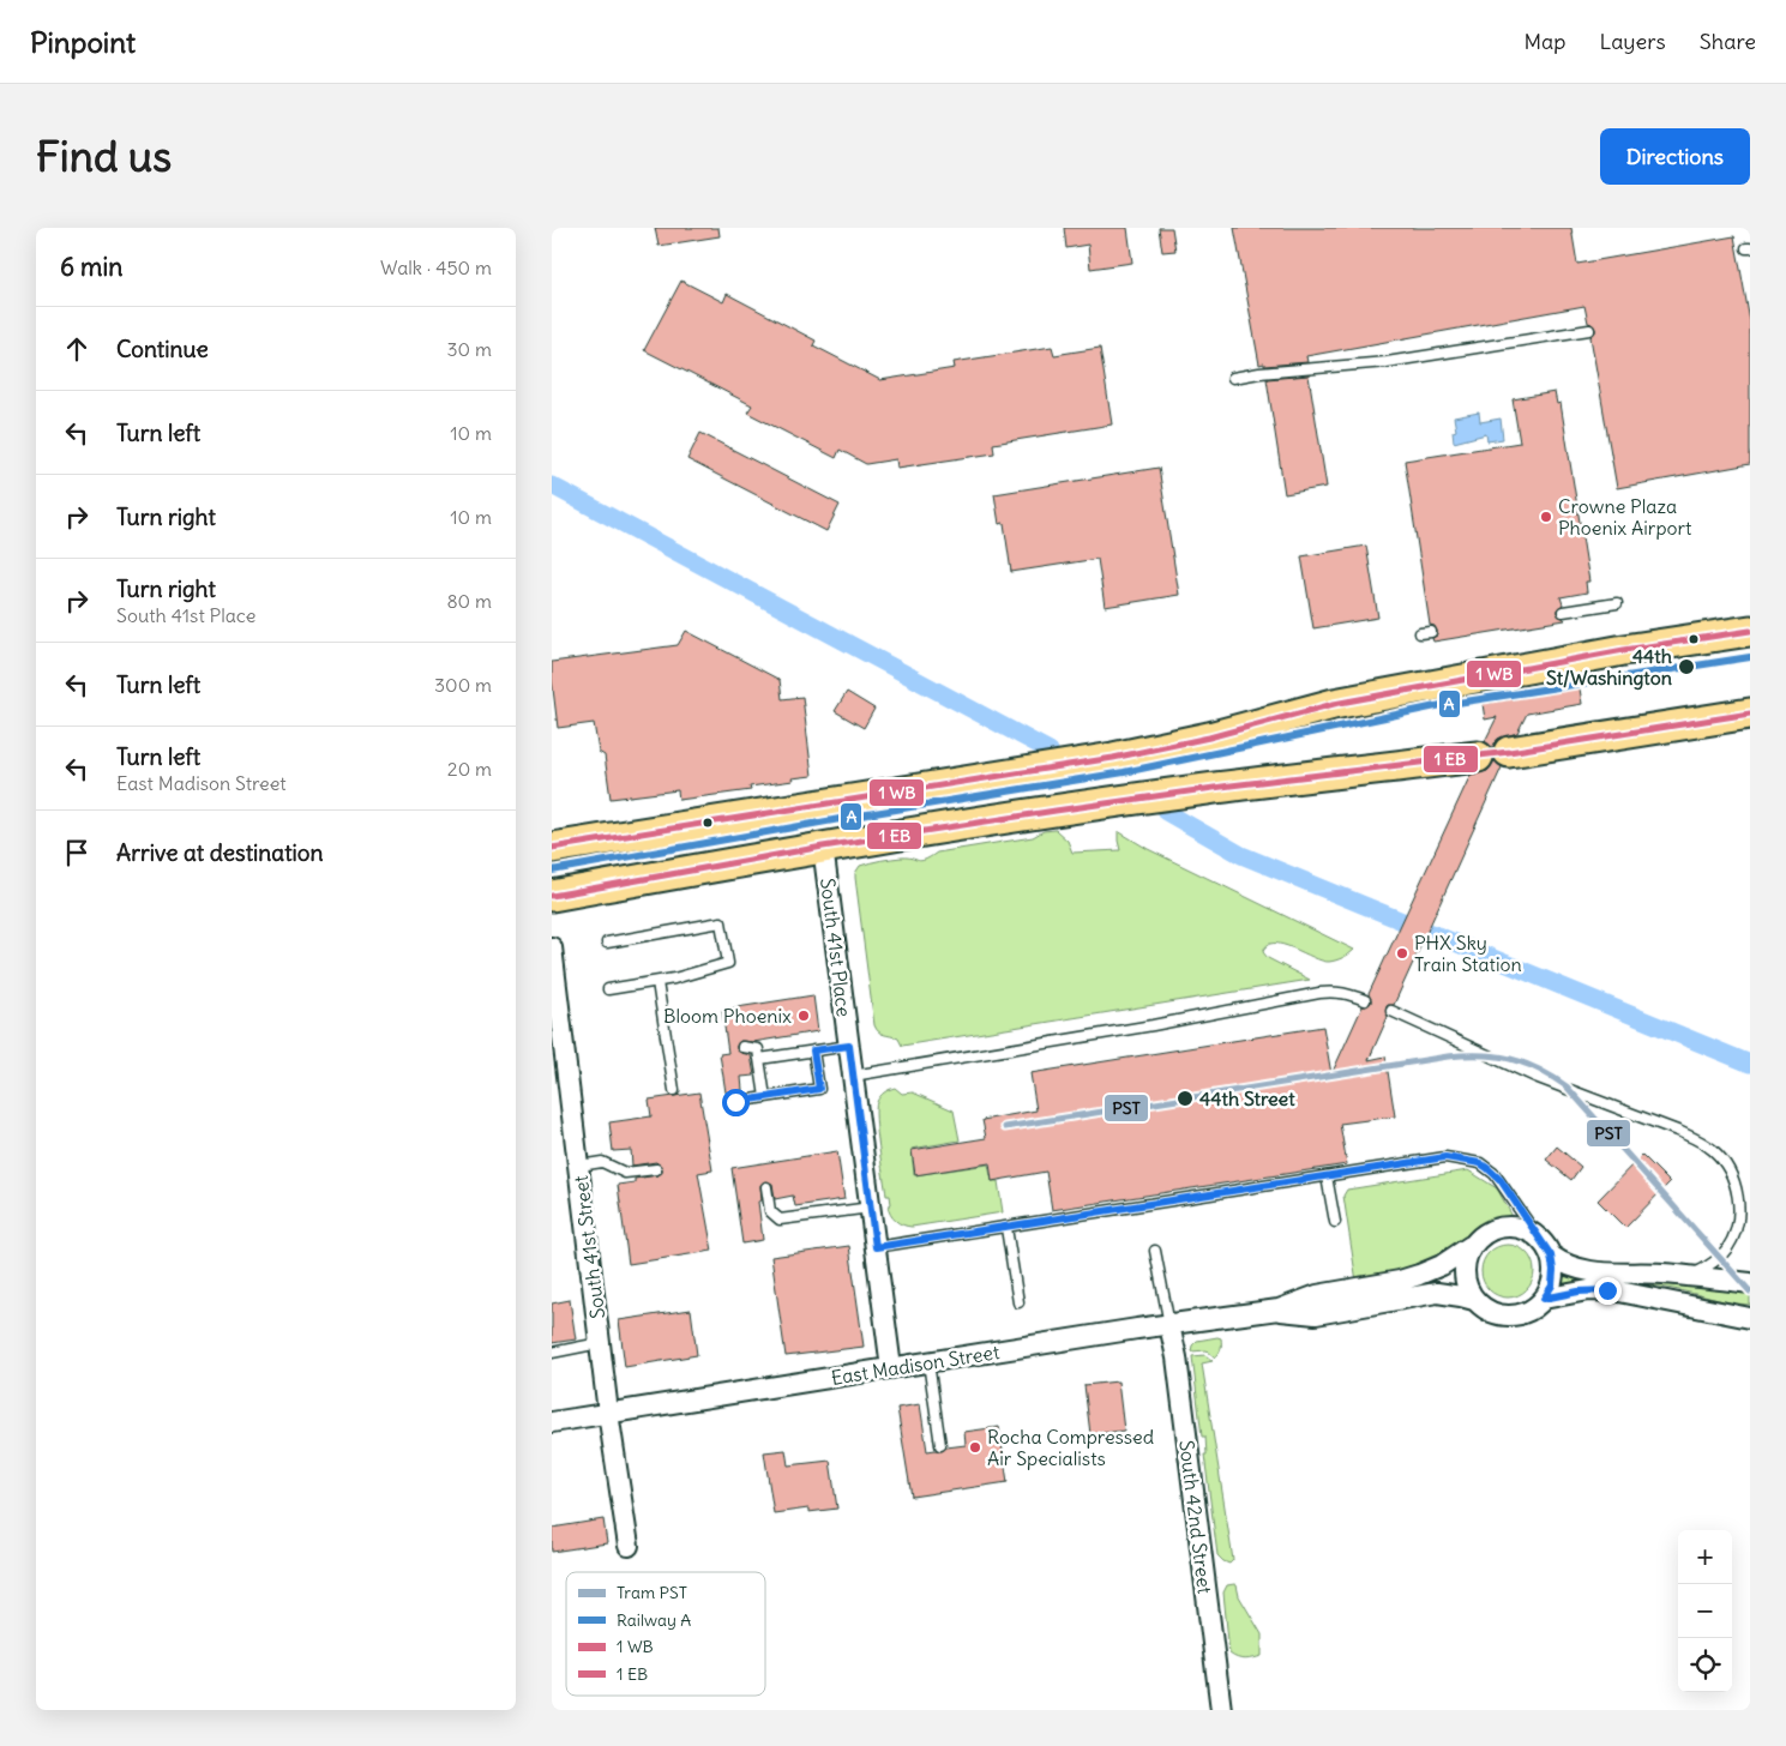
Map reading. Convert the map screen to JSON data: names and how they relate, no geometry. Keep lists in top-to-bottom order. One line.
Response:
{"streets":{"street":["South 41st Place","South 41st Street","East Madison Street","South 42nd Street"]},"crossings":[["South 41st Place","East Madison Street"],["South 41st Street","East Madison Street"],["East Madison Street","South 42nd Street"]],"places":["Crowne Plaza Phoenix Airport","44th St/Washington","PHX Sky Train Station","Bloom Phoenix","44th Street","Rocha Compressed Air Specialists"],"lines":["rail line A","tram line PST"],"legend":["Tram PST","Railway A","1 WB","1 EB"],"page":{"header":"Pinpoint","nav":["Map","Layers","Share"],"buttons":"Directions","title":"Find us","heading":["6 min","Walk · 450 m"],"list":[["Continue","30 m"],["Turn left","10 m"],["Turn right","10 m"],["Turn right","South 41st Place","80 m"],["Turn left","300 m"],["Turn left","East Madison Street","20 m"],"Arrive at destination"],"map_buttons":["+","−"]}}
